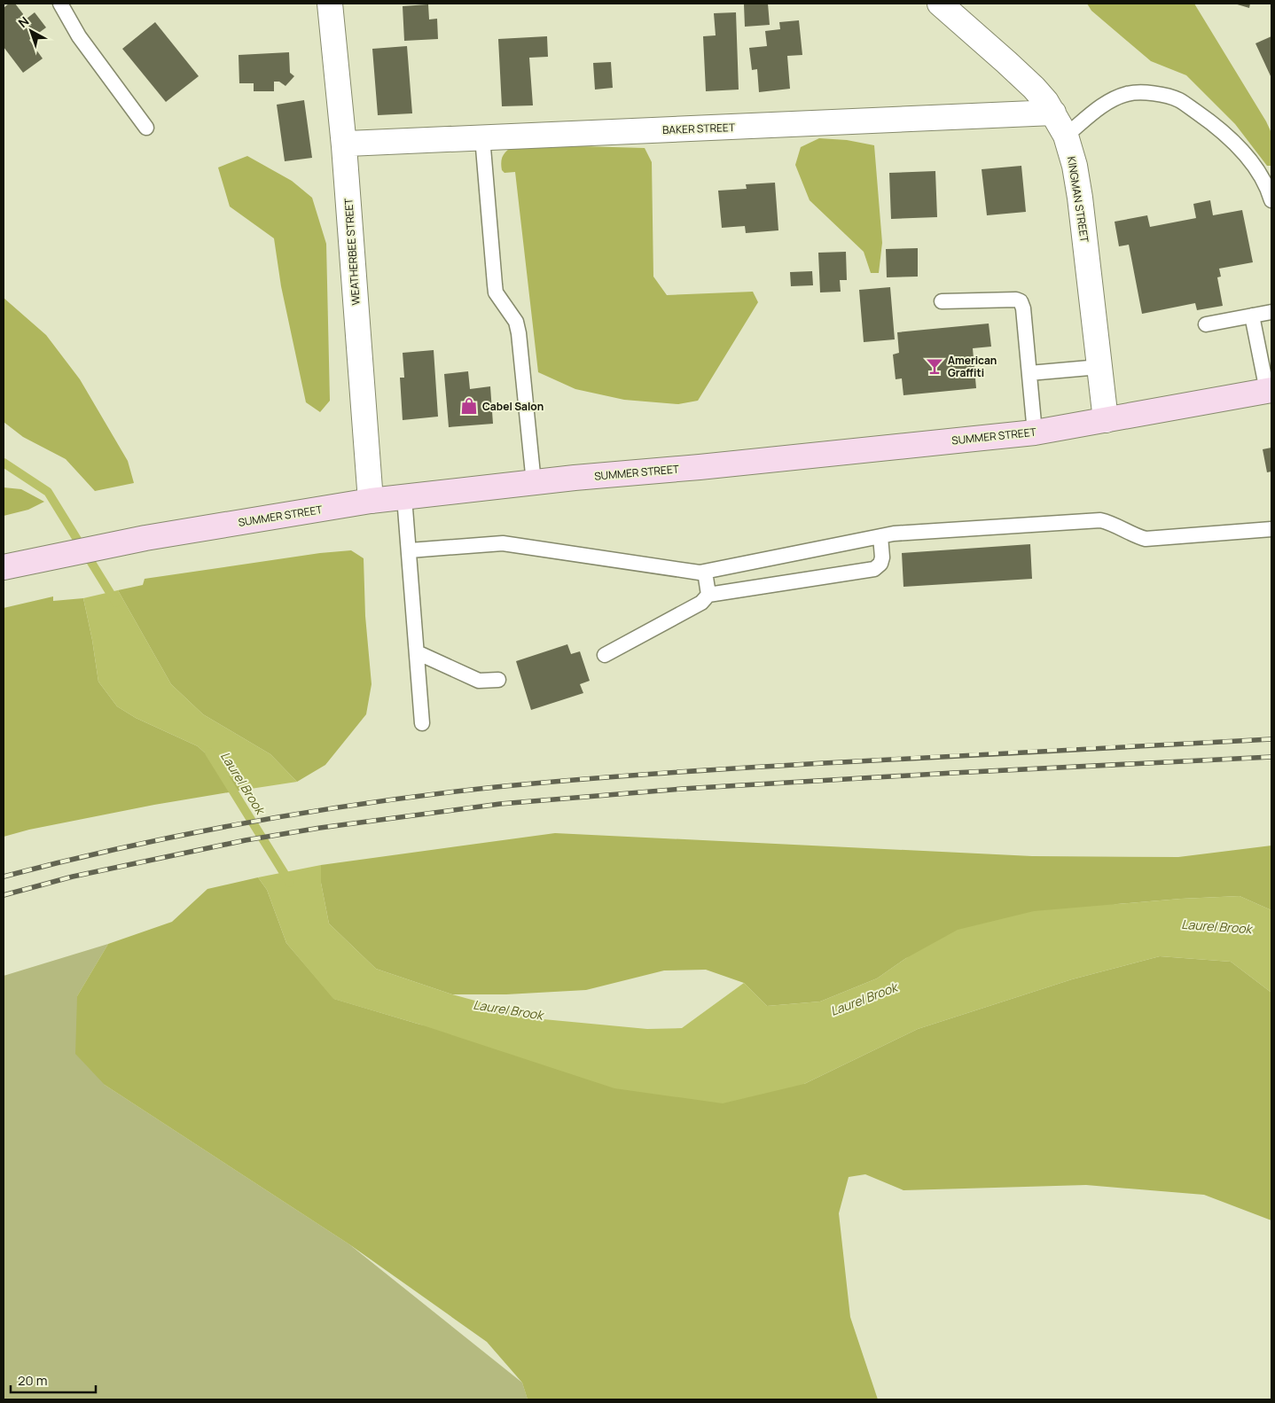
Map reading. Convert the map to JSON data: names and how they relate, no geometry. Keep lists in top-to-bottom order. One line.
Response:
{"streets":{"main road":["SUMMER STREET"],"street":["BAKER STREET","KINGMAN STREET","WEATHERBEE STREET"]},"crossings":[["BAKER STREET","KINGMAN STREET"],["BAKER STREET","WEATHERBEE STREET"],["KINGMAN STREET","SUMMER STREET"],["WEATHERBEE STREET","SUMMER STREET"]],"water":["Laurel Brook"],"places":{"bar":["American Graffiti"],"shop":["Cabel Salon"]},"scale_bar":"20 m","north":"top left"}
